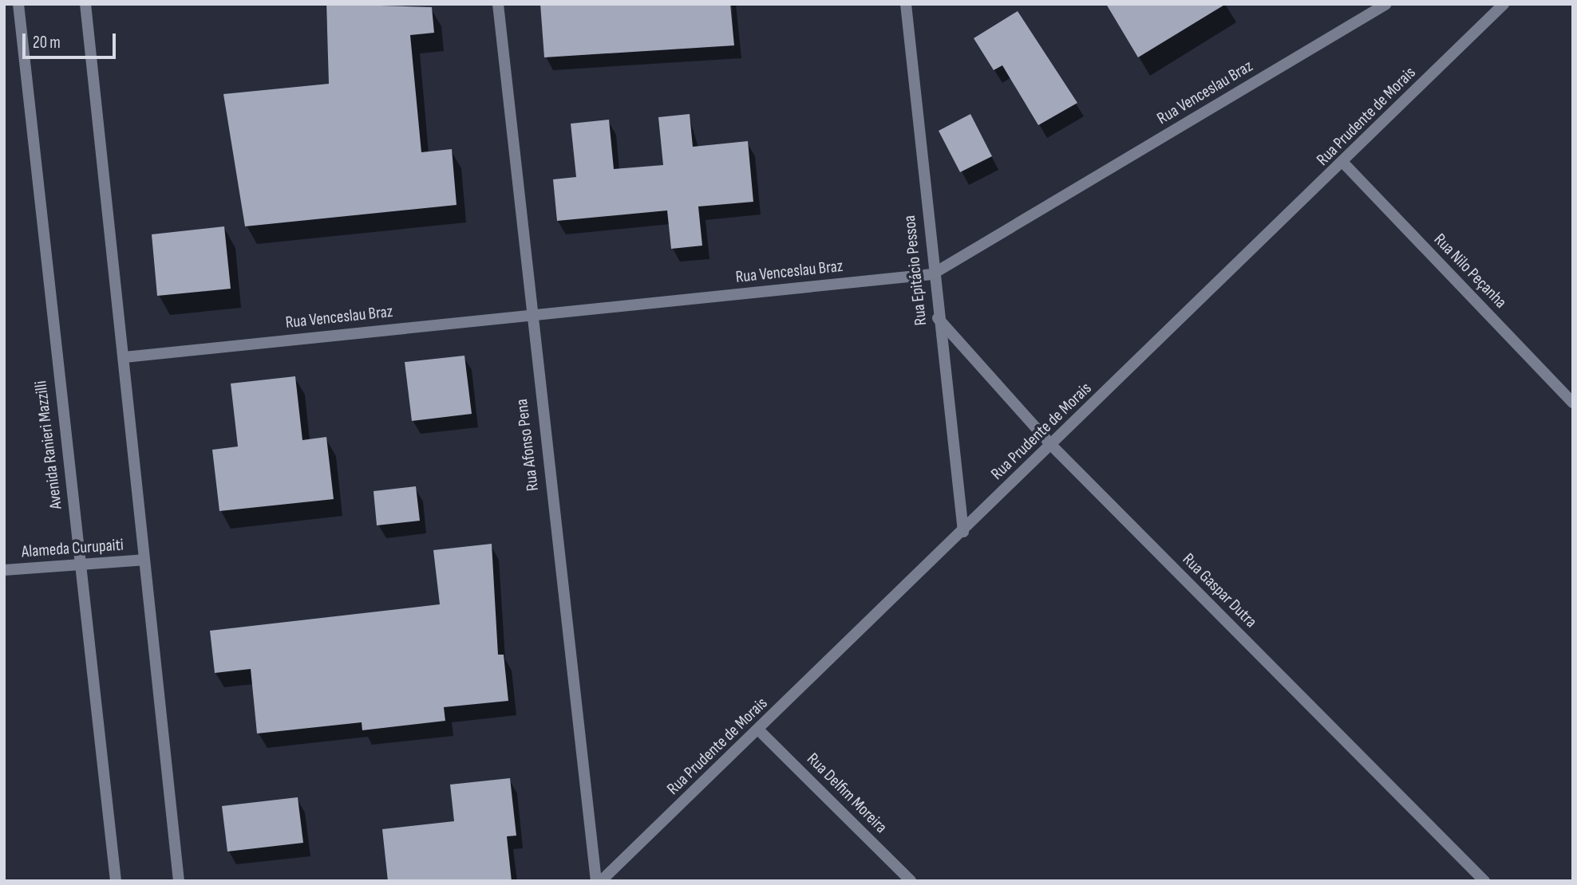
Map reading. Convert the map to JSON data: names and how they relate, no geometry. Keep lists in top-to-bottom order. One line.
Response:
{"streets":{"street":["Rua Venceslau Braz","Rua Prudente de Morais","Rua Epitácio Pessoa","Rua Nilo Peçanha","Avenida Ranieri Mazzilli","Rua Afonso Pena","Alameda Curupaiti","Rua Gaspar Dutra","Rua Delfim Moreira"]},"crossings":[["Rua Venceslau Braz","Rua Epitácio Pessoa"],["Rua Venceslau Braz","Rua Afonso Pena"],["Rua Prudente de Morais","Rua Epitácio Pessoa"],["Rua Prudente de Morais","Rua Nilo Peçanha"],["Rua Prudente de Morais","Rua Gaspar Dutra"],["Rua Prudente de Morais","Rua Delfim Moreira"],["Rua Epitácio Pessoa","Rua Gaspar Dutra"],["Avenida Ranieri Mazzilli","Alameda Curupaiti"]],"scale_bar":"20 m"}
